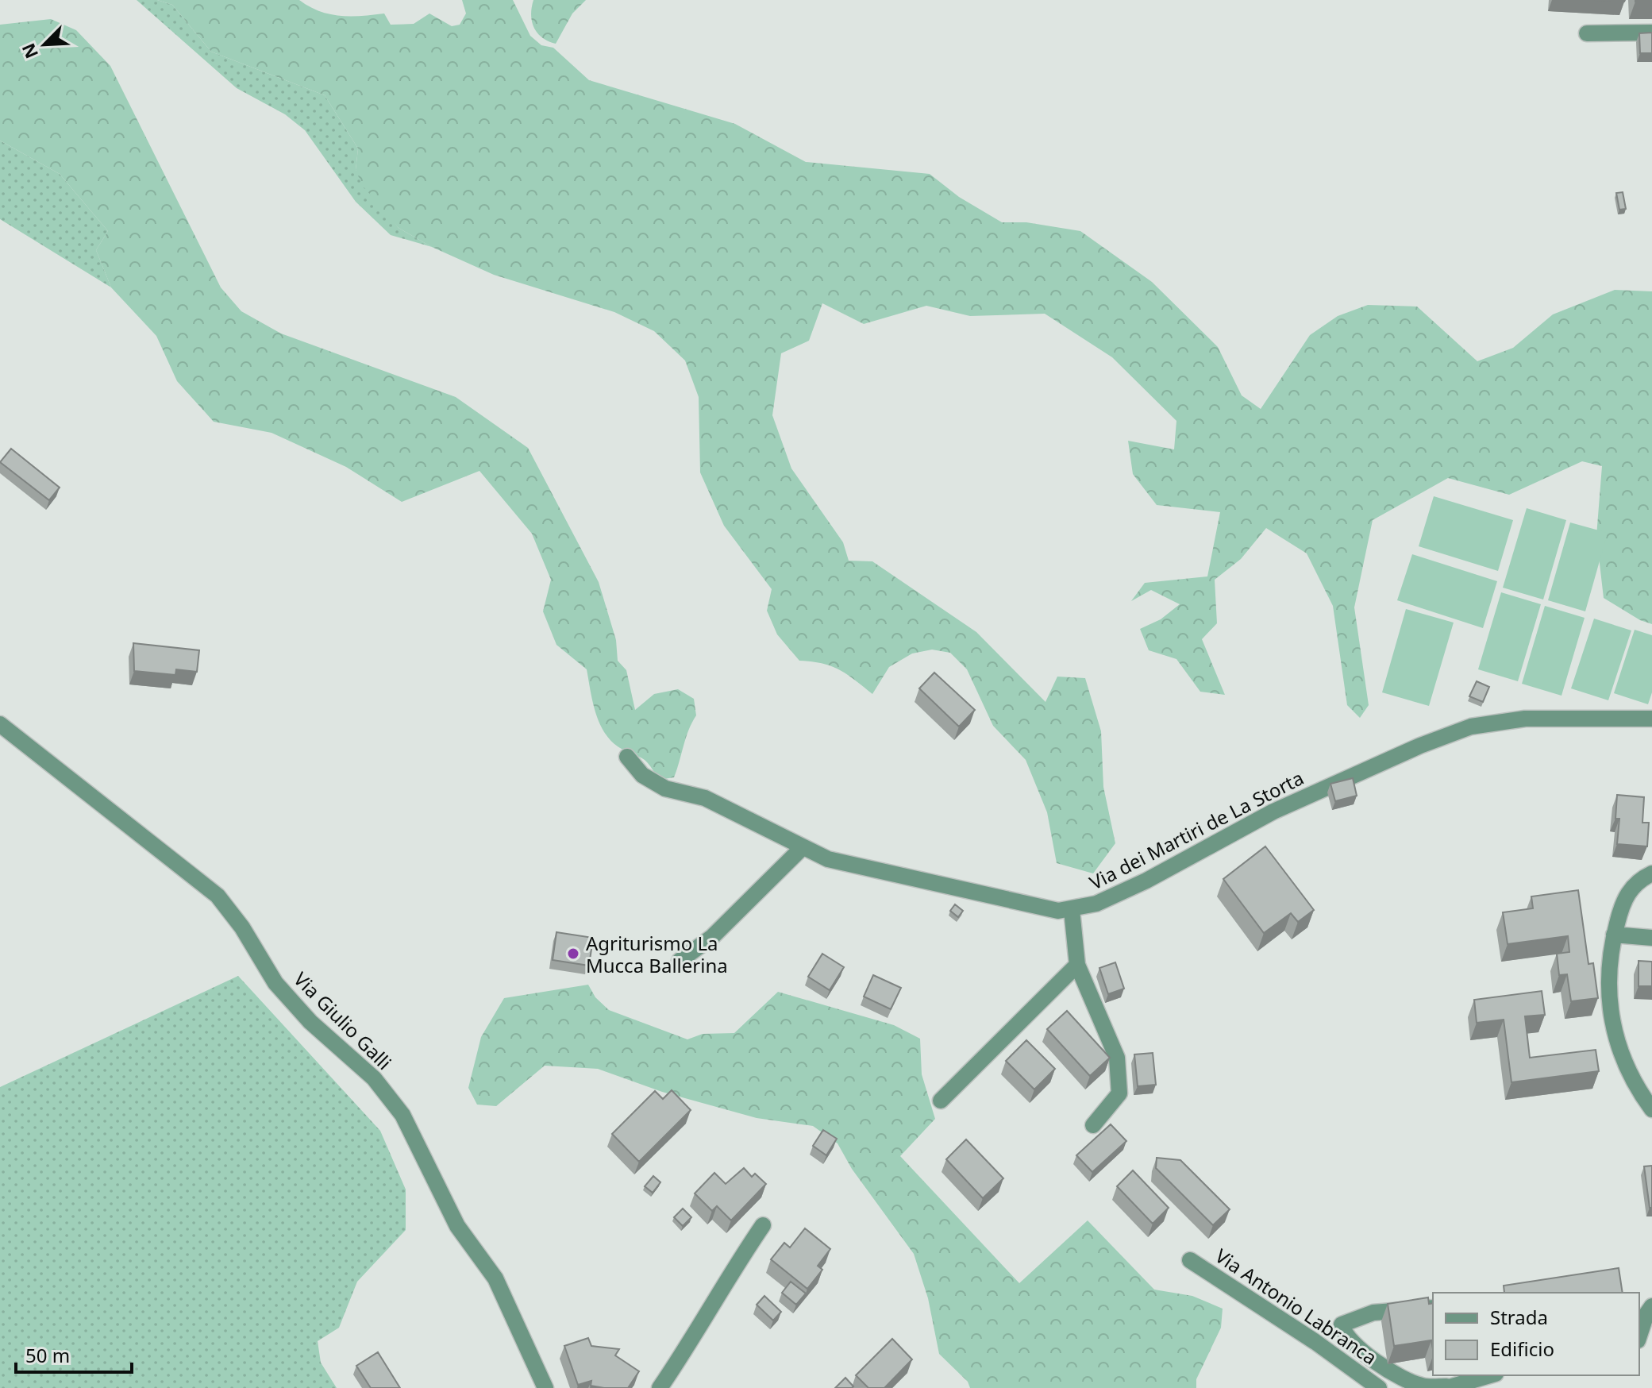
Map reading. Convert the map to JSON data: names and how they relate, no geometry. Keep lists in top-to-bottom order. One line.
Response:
{"streets":{"street":["Via dei Martiri de La Storta","Via Giulio Galli","Via Antonio Labranca"]},"places":["Agriturismo La Mucca Ballerina"],"legend":["Strada","Edificio"],"scale_bar":"50 m","north":"bottom left"}
